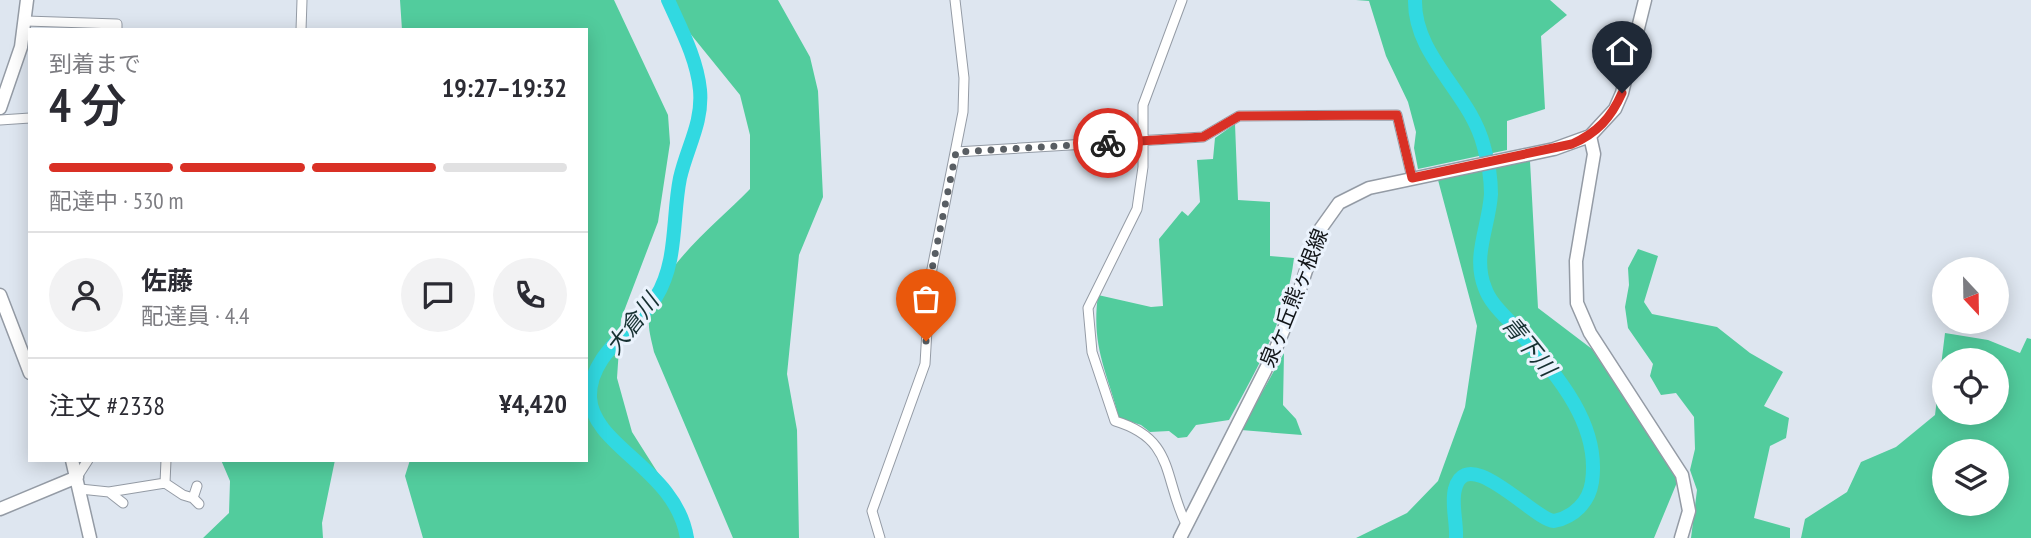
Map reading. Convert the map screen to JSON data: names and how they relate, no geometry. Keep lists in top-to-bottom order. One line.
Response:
{"streets":{"street":["泉ヶ丘熊ヶ根線"]},"water":["大倉川","青下川"],"north":"bottom","page":{"heading":["4 分","到着まで","19:27–19:32"],"panel":["佐藤","配達員 · 4.4","注文 #2338","¥4,420"],"bar":"配達中 · 530 m"}}
